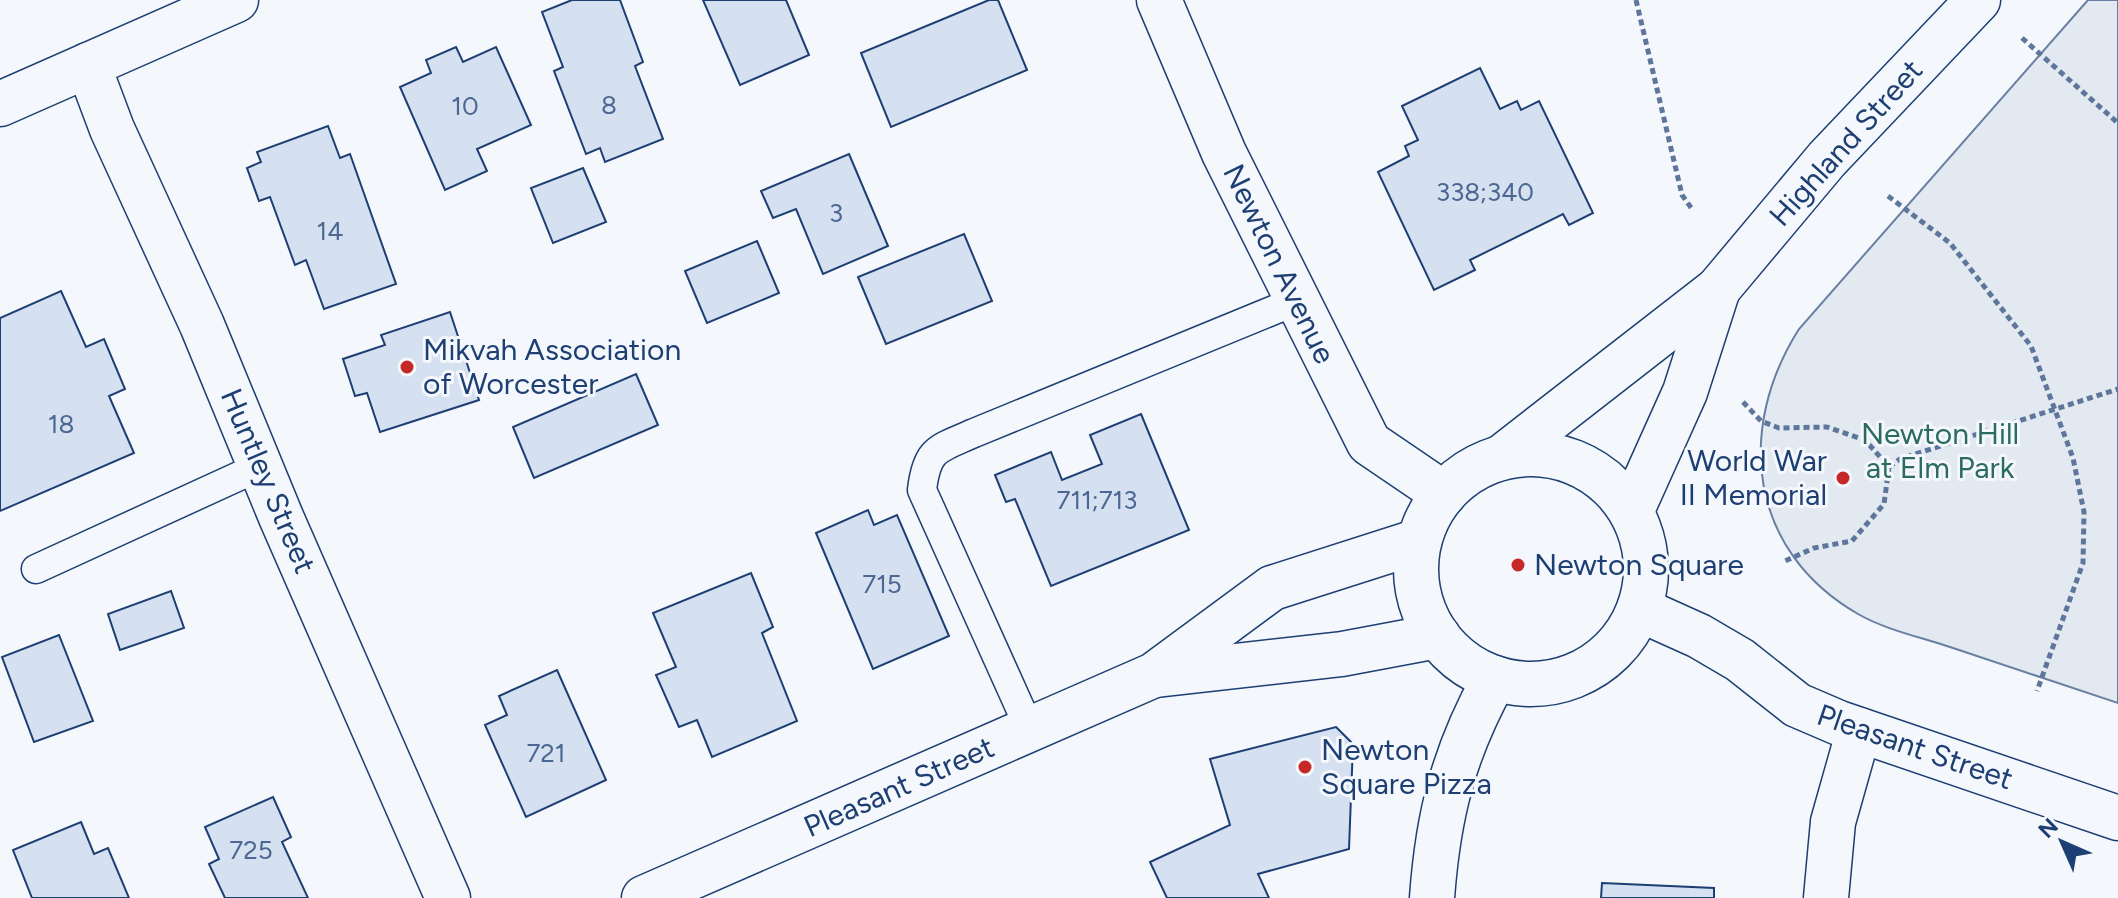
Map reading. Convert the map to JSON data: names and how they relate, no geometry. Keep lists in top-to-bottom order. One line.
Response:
{"streets":{"main road":["Highland Street","Newton Avenue","Huntley Street","Pleasant Street"]},"crossings":[["Highland Street","Newton Avenue"],["Highland Street","Pleasant Street"],["Newton Avenue","Pleasant Street"]],"parks":["Newton Hill at Elm Park"],"places":["Mikvah Association of Worcester","World War II Memorial","Newton Square","Newton Square Pizza"],"house_numbers":["8","10","338;340","3","14","18","711;713","715","721","725"],"north":"top left"}
